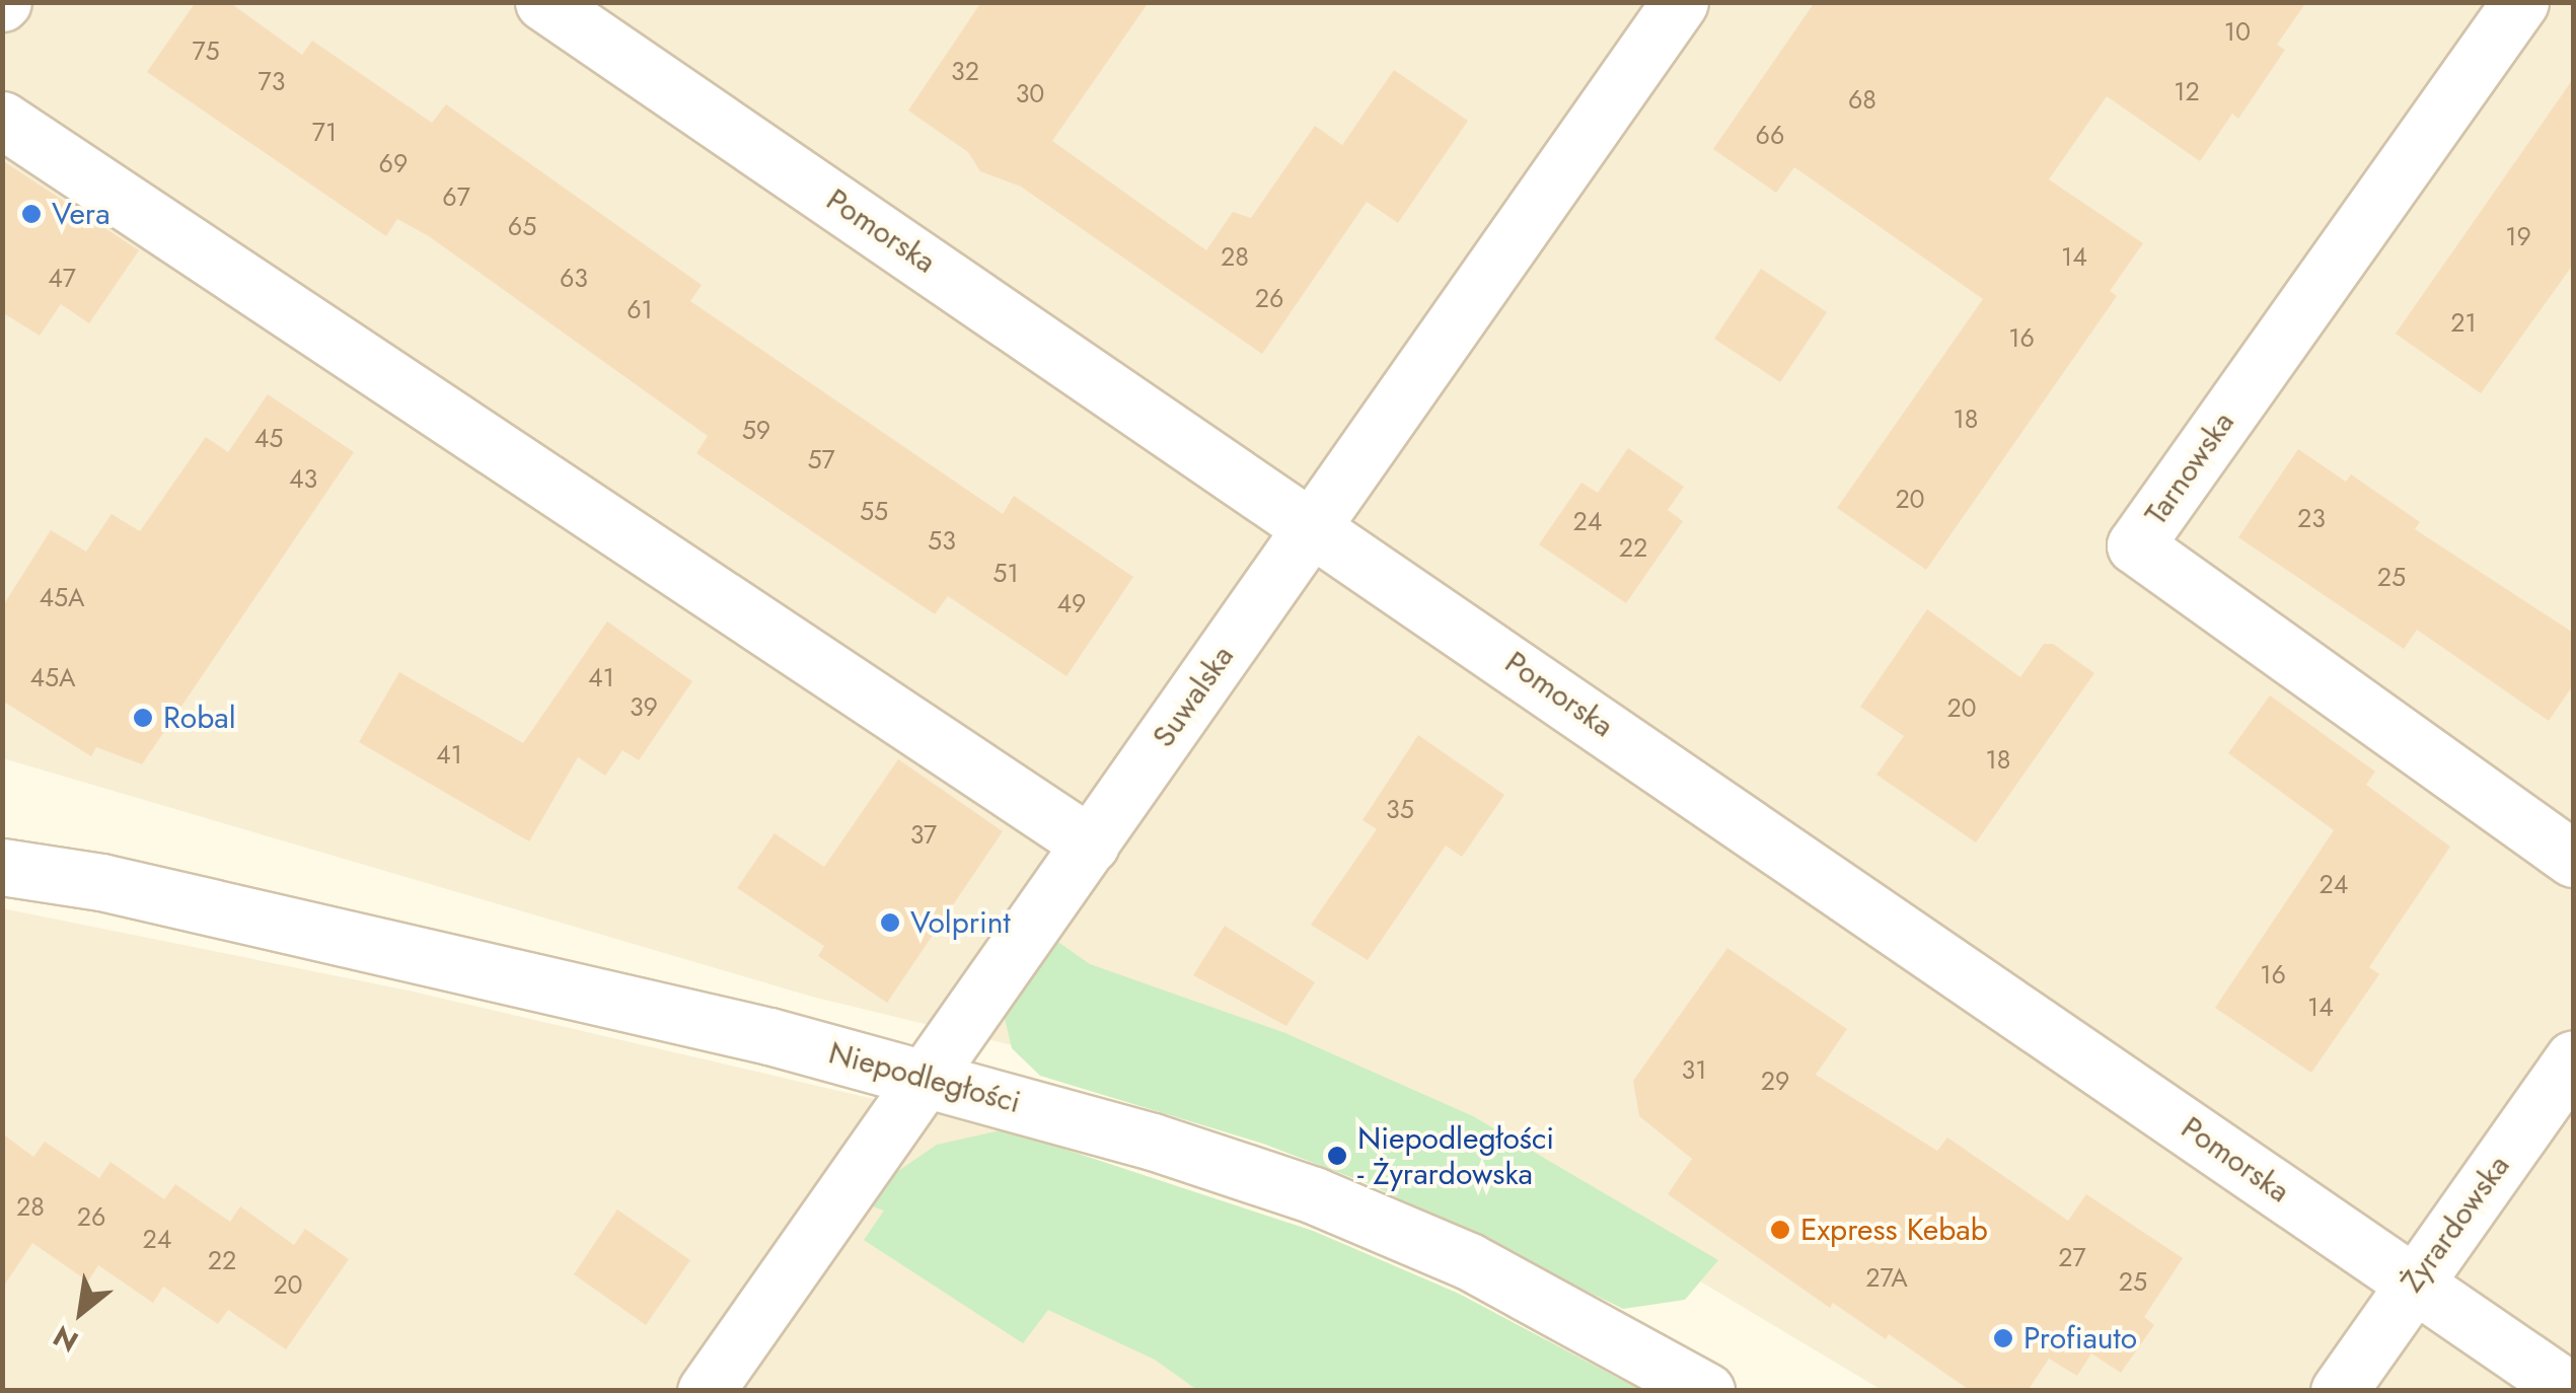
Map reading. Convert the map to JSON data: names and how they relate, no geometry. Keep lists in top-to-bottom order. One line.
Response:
{"streets":{"street":["Pomorska","Tarnowska","Suwalska","Niepodległości","Żyrardowska"]},"crossings":[["Pomorska","Suwalska"],["Pomorska","Żyrardowska"],["Suwalska","Niepodległości"]],"places":["Vera","Robal","Volprint","Niepodległości - Żyrardowska","Express Kebab","Profiauto"],"house_numbers":["10","75","32","73","12","30","68","71","66","69","67","65","19","28","14","47","63","26","61","21","16","18","59","45","57","43","20","55","23","24","53","22","51","25","45A","49","45A","41","39","20","41","18","35","37","24","16","14","31","29","28","26","24","27","22","27A","25","20"],"north":"bottom left"}
